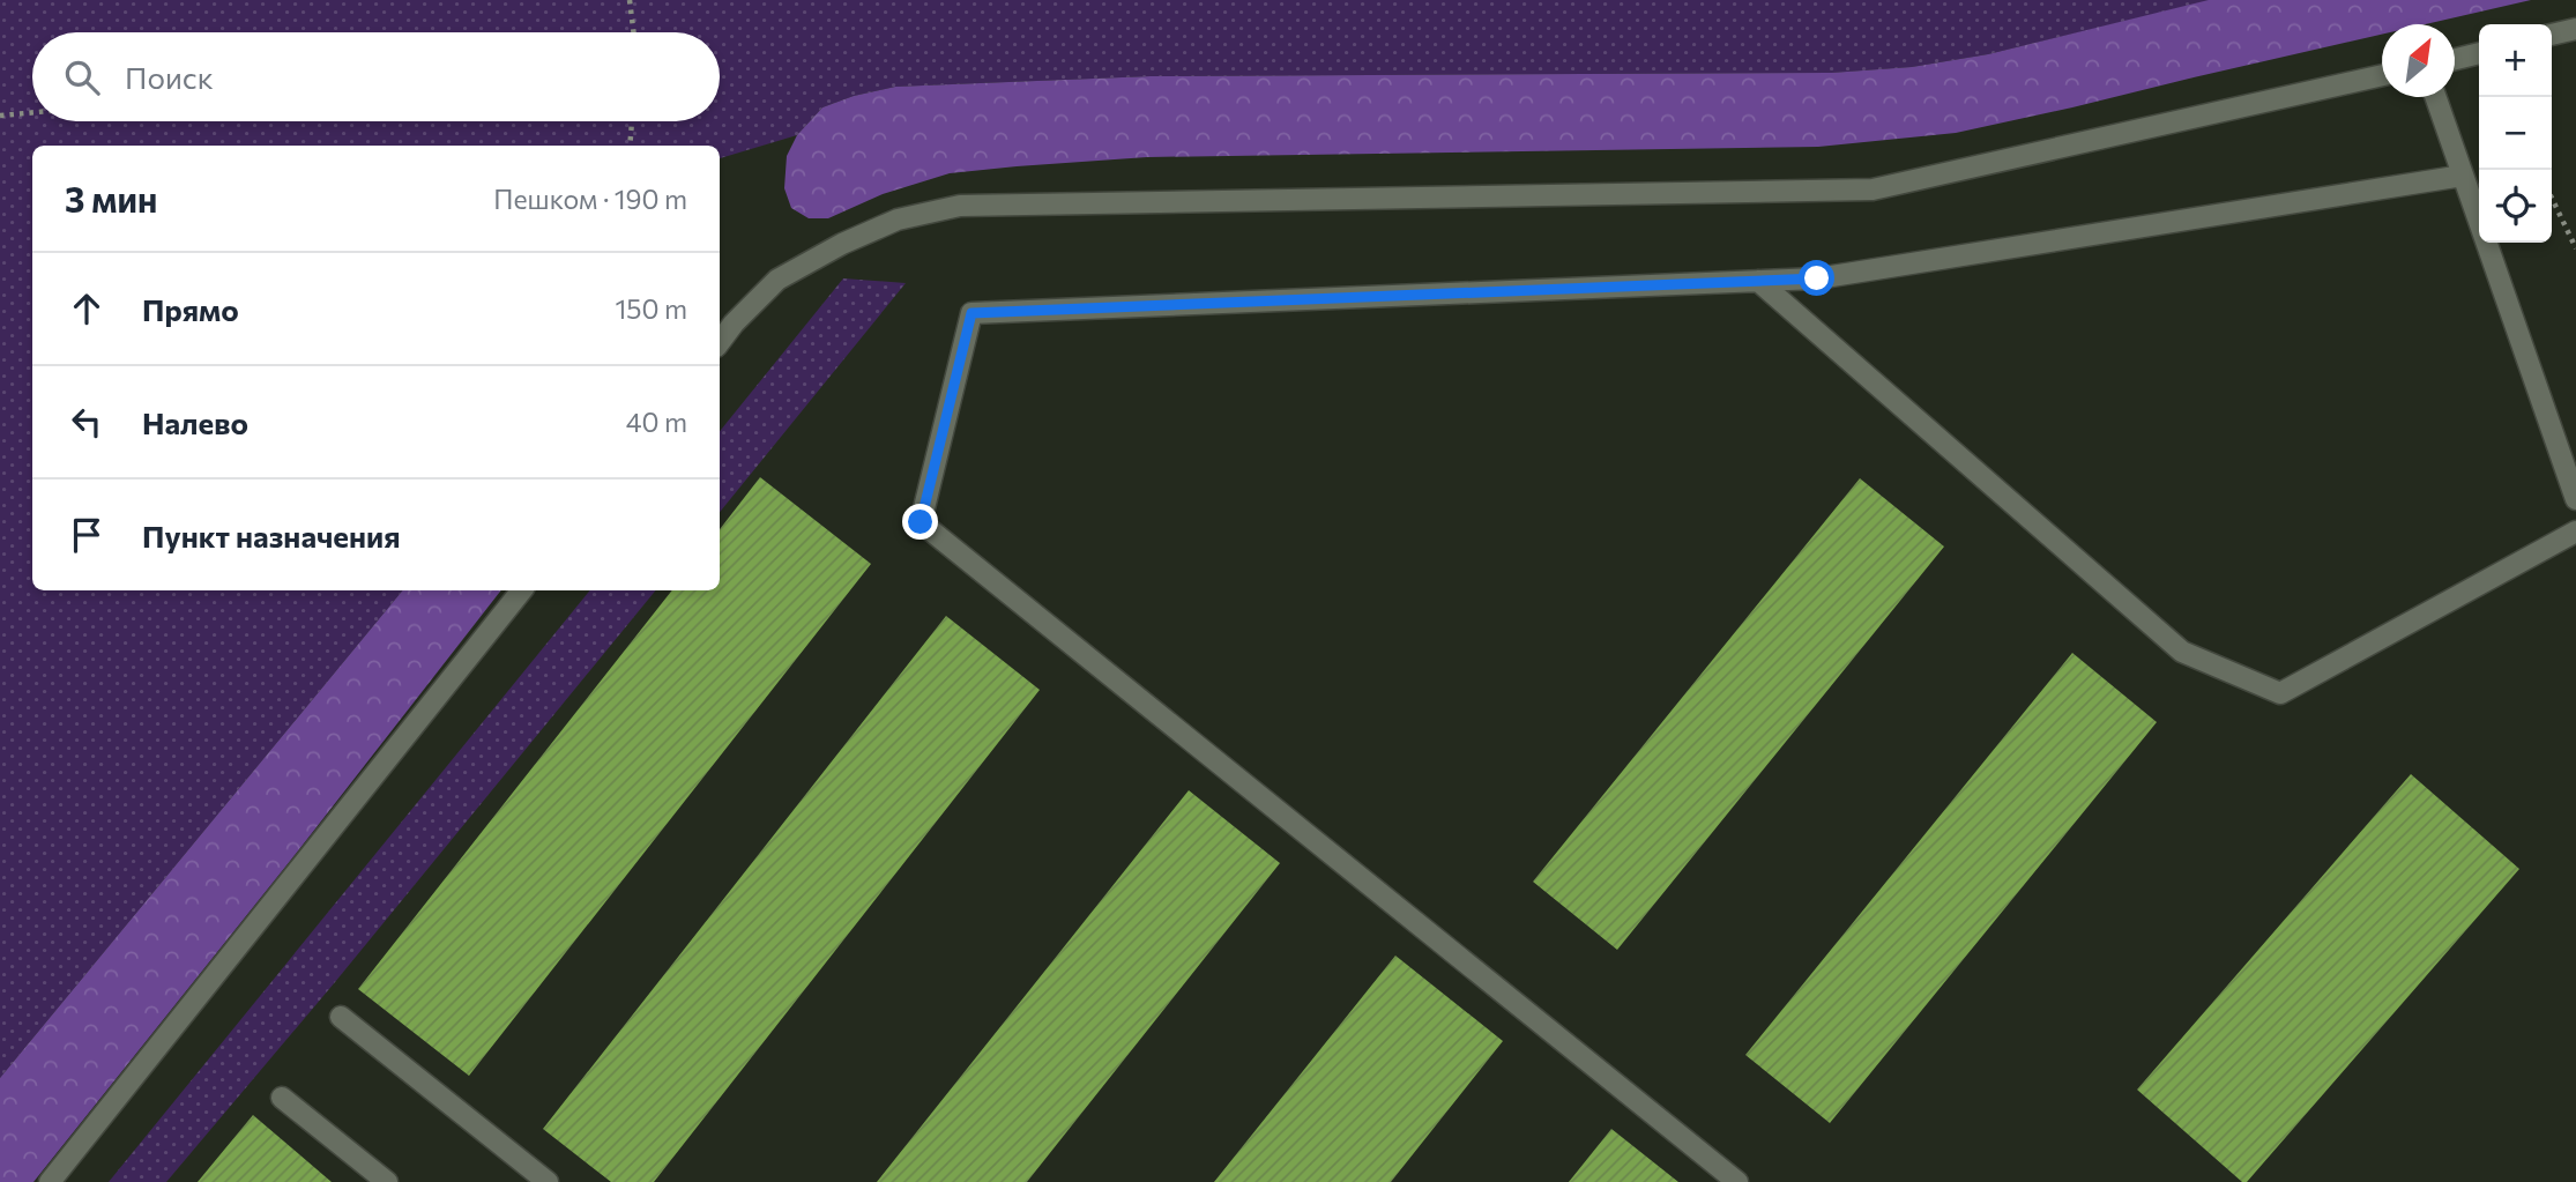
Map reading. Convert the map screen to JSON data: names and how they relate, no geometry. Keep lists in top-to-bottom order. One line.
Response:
{"north":"top right","page":{"map_buttons":["+","−"],"search":"Поиск","heading":["3 мин","Пешком · 190 m"],"list":[["Прямо","150 m"],["Налево","40 m"],"Пункт назначения"]}}
